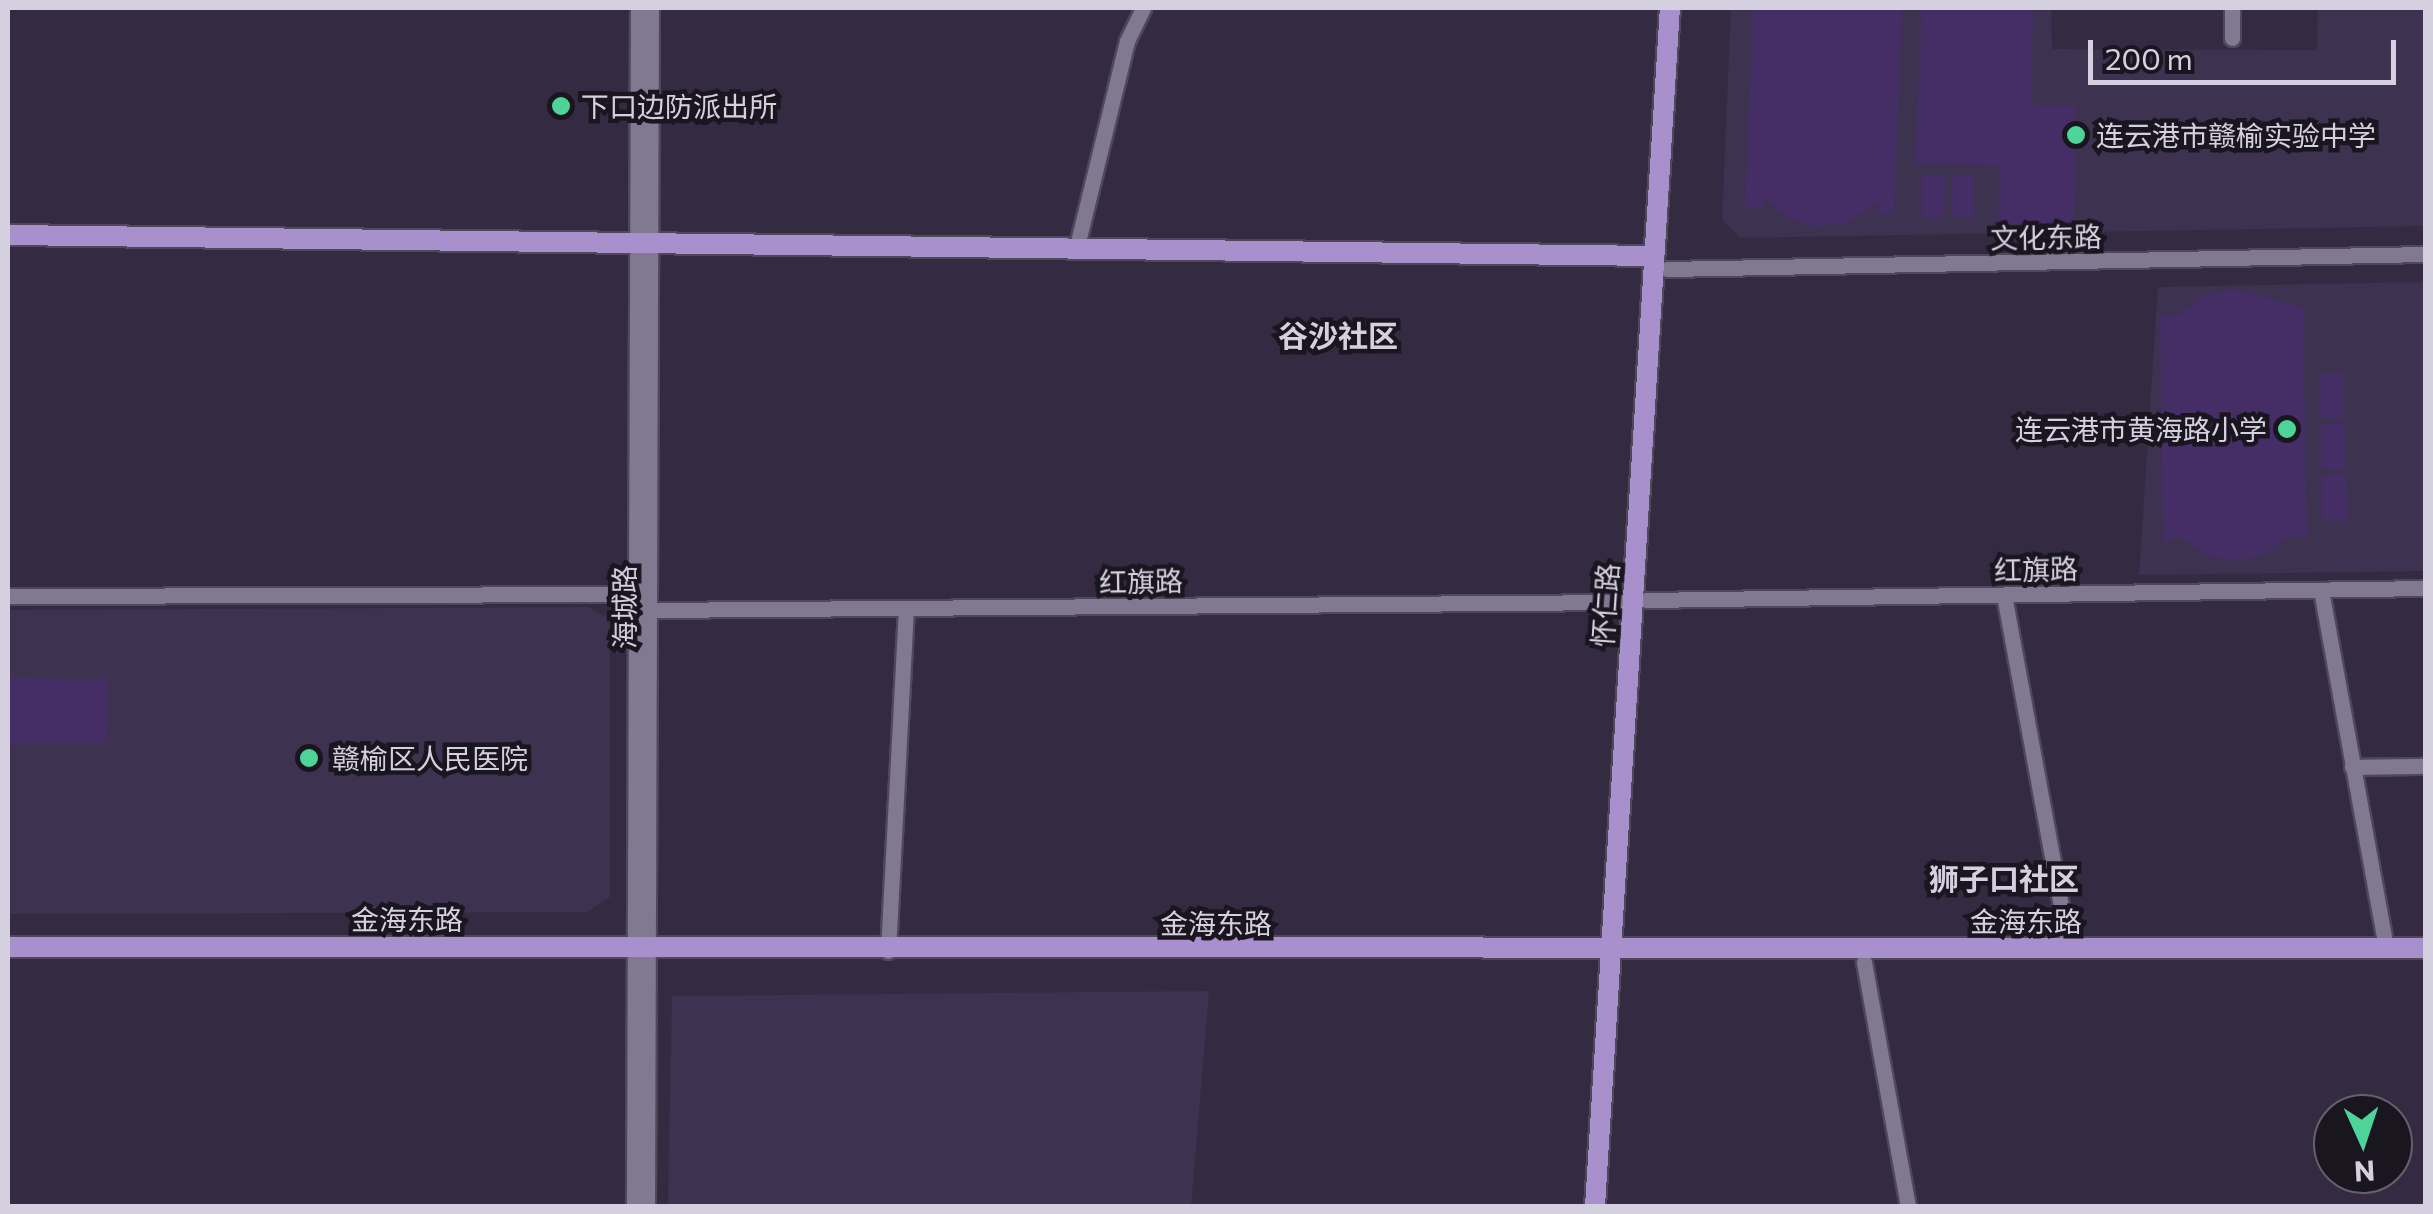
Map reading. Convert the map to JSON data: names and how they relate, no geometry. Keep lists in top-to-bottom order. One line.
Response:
{"streets":{"main road":["怀仁路","金海东路"],"street":["文化东路","红旗路","海城路"]},"crossings":[["文化东路","怀仁路"],["红旗路","怀仁路"],["红旗路","海城路"],["怀仁路","金海东路"],["海城路","金海东路"]],"districts":["谷沙社区","狮子口社区"],"places":["下口边防派出所","连云港市赣榆实验中学","连云港市黄海路小学","赣榆区人民医院"],"scale_bar":"200 m","north":"bottom"}
